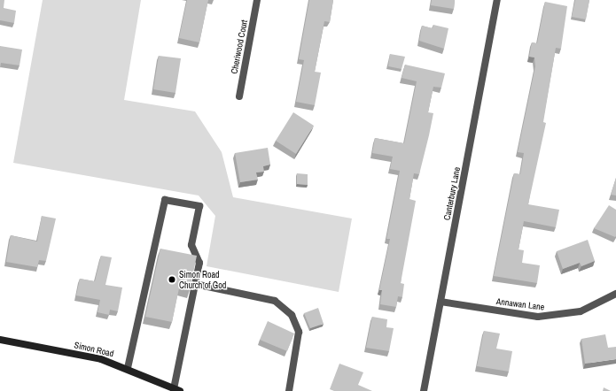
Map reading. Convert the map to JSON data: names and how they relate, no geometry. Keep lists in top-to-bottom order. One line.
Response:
{"streets":{"street":["Cheriwood Court","Canterbury Lane","Annawan Lane","Simon Road"]},"crossings":[["Canterbury Lane","Annawan Lane"]],"places":["Simon Road Church of God"]}
